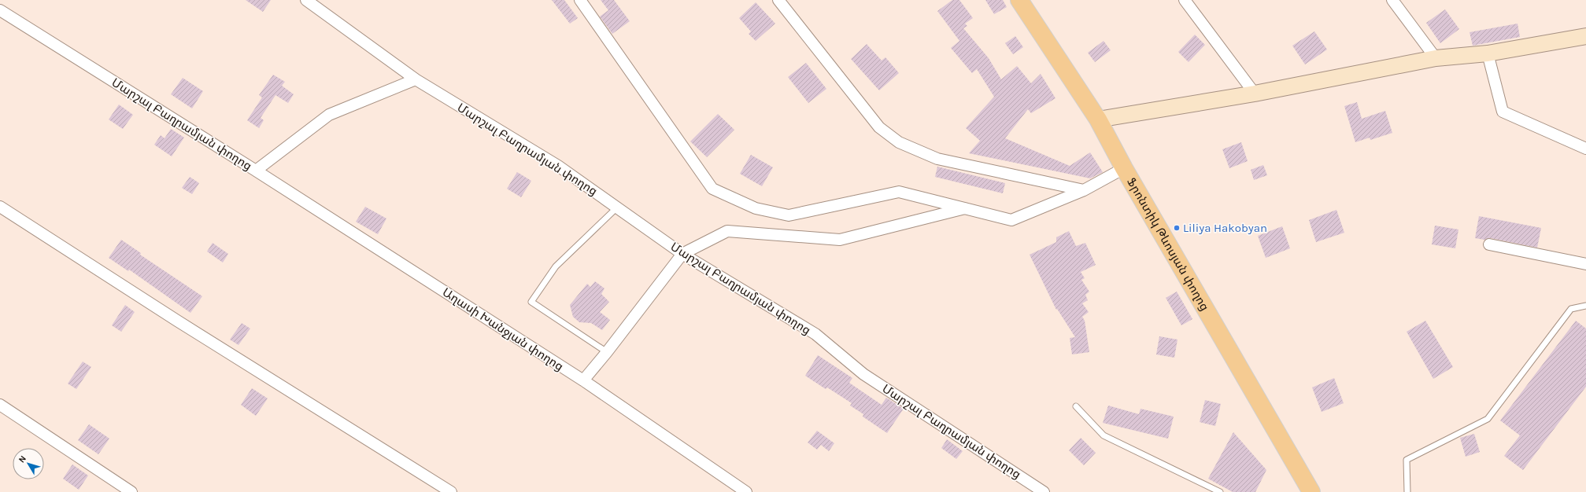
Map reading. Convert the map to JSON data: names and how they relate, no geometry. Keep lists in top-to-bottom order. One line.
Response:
{"streets":{"main road":["Ֆրոնտիկ Թևոսյան փողոց"],"street":["Մարշալ Բաղրամյան փողոց","Աղասի Խանջյան փողոց"]},"crossings":[["Մարշալ Բաղրամյան փողոց","Աղասի Խանջյան փողոց"]],"places":["Liliya Hakobyan"],"north":"top left"}
